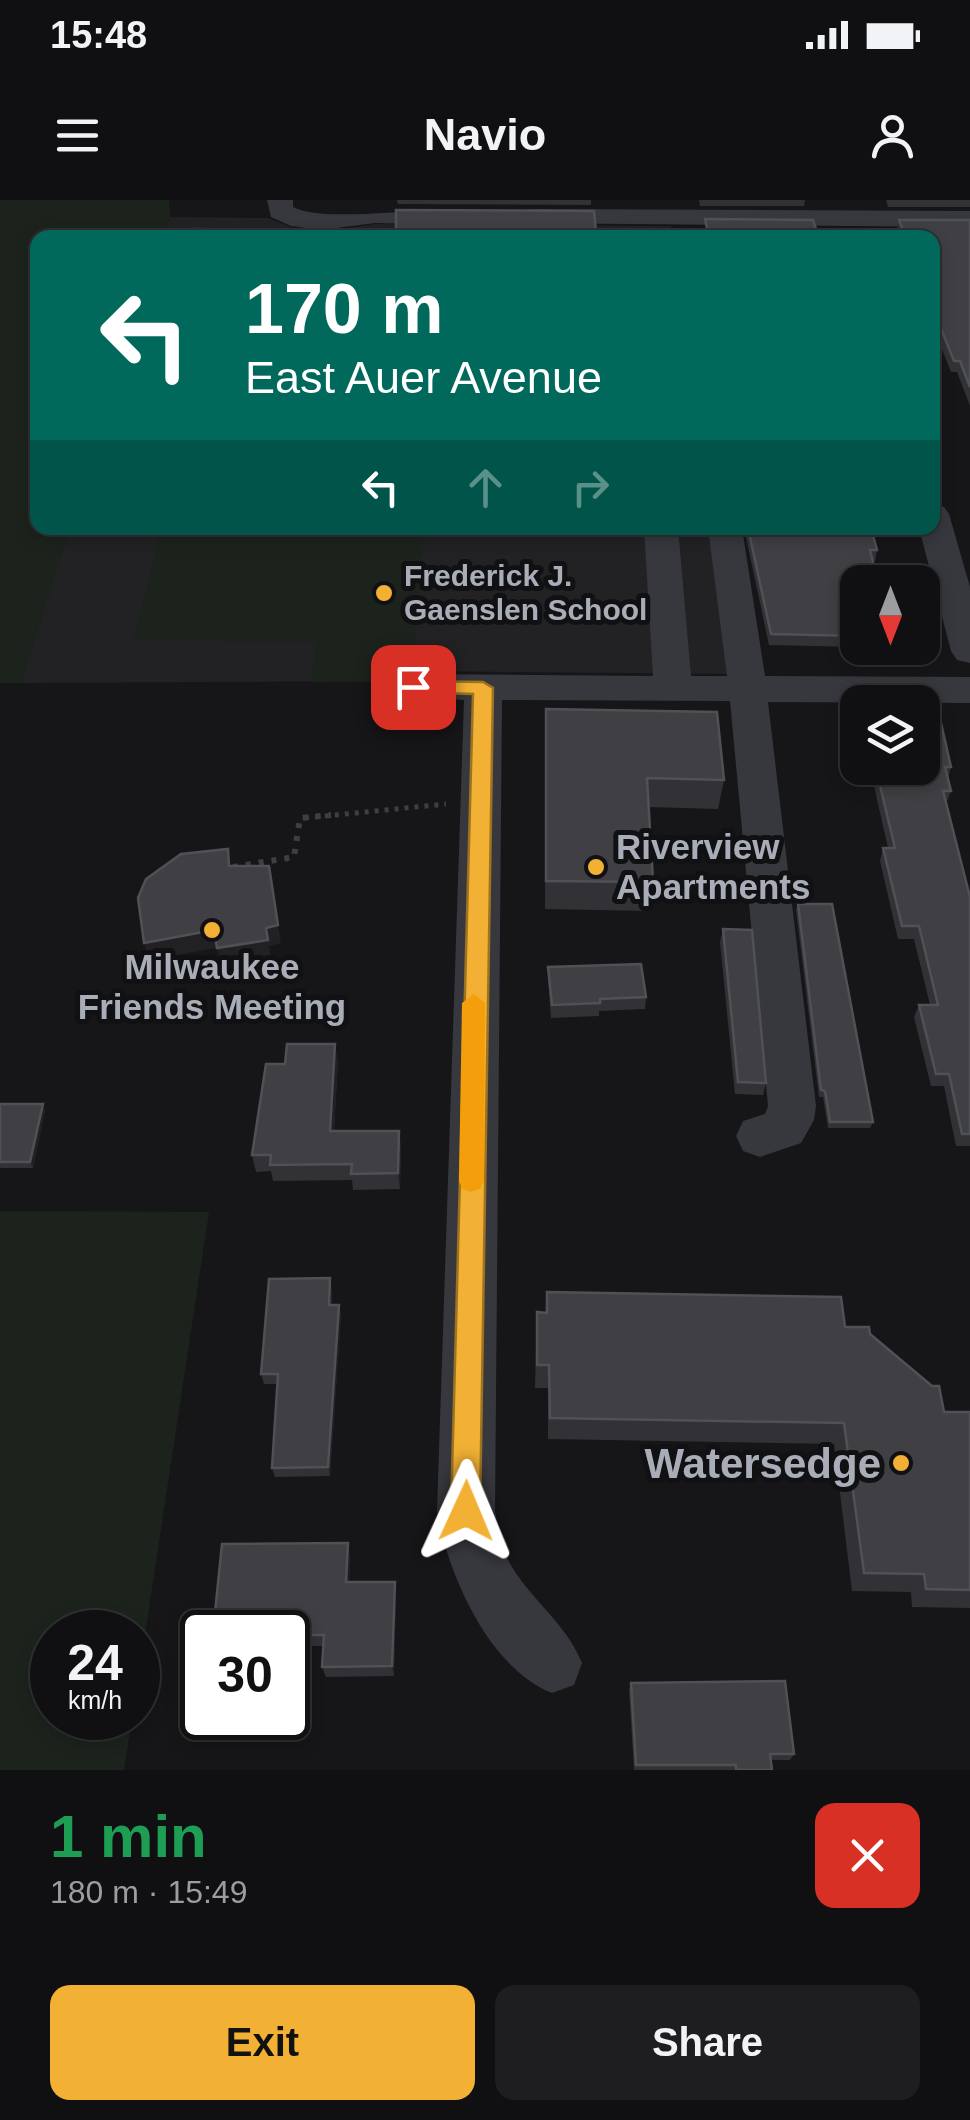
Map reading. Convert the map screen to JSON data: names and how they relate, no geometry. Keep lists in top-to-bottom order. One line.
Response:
{"places":["Frederick J. Gaenslen School","Riverview Apartments","Milwaukee Friends Meeting","Watersedge"],"north":"bottom","page":{"status":"15:48","header":"Navio","turn":["170 m","East Auer Avenue"],"speed":"24 km/h","limit":"30","heading":["1 min","180 m · 15:49"],"buttons":["Exit","Share"]}}
